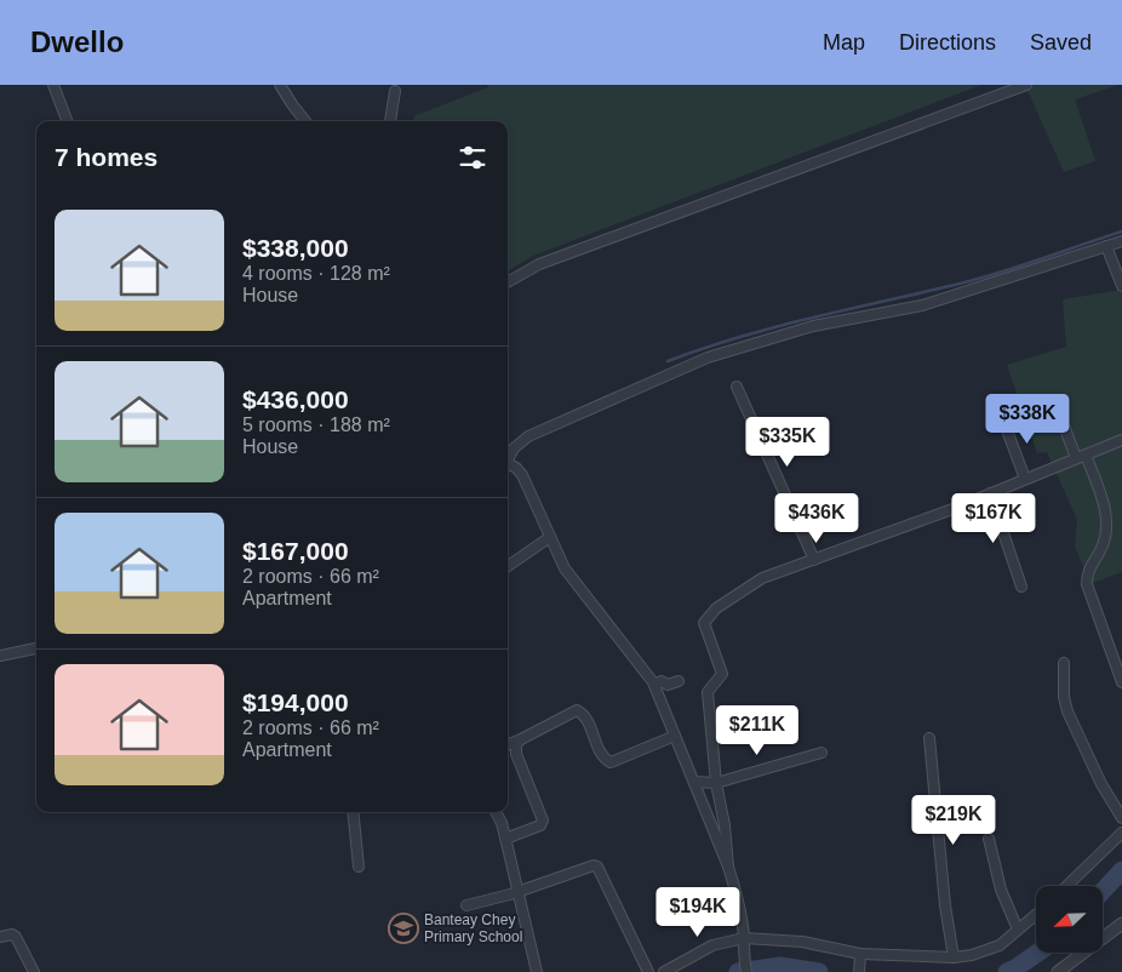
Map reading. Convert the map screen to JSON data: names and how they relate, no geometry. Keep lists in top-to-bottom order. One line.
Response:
{"places":{"school or university":["Banteay Chey Primary School"]},"north":"bottom left","page":{"header":"Dwello","nav":["Map","Directions","Saved"],"heading":"7 homes","list":[{"name":"$338,000","note":"4 rooms · 128 m² · House"},{"name":"$436,000","note":"5 rooms · 188 m² · House"},{"name":"$167,000","note":"2 rooms · 66 m² · Apartment"},{"name":"$194,000","note":"2 rooms · 66 m² · Apartment"}],"price":["$338K","$335K","$436K","$167K","$211K","$219K","$194K"]}}
